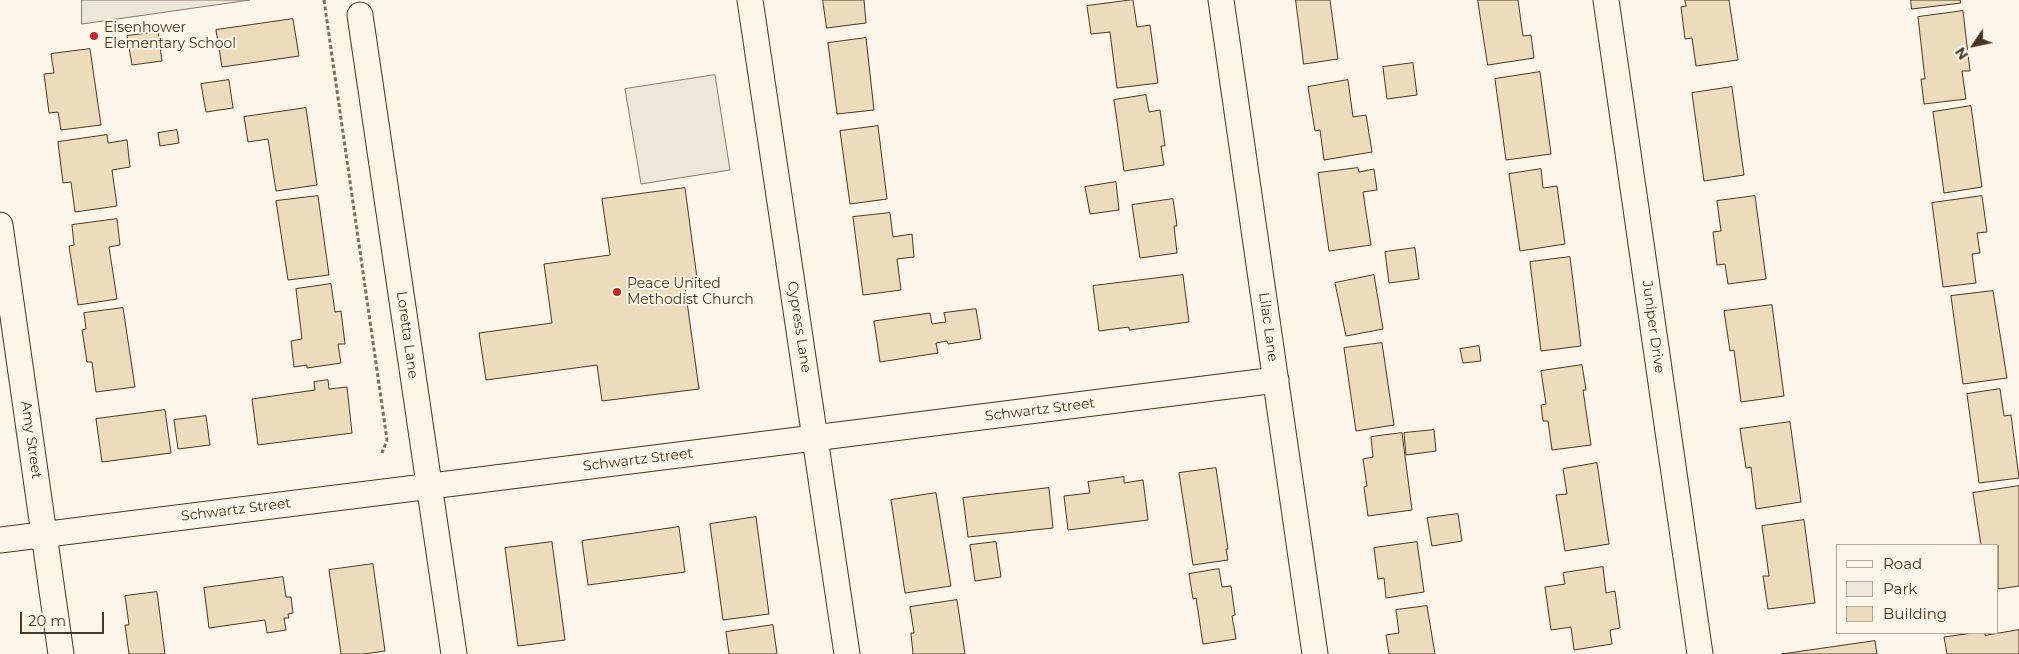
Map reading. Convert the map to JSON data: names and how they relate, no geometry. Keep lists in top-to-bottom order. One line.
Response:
{"streets":{"street":["Cypress Lane","Lilac Lane","Juniper Drive","Loretta Lane","Schwartz Street","Amy Street"]},"crossings":[["Cypress Lane","Schwartz Street"],["Lilac Lane","Schwartz Street"],["Loretta Lane","Schwartz Street"],["Schwartz Street","Amy Street"]],"places":["Eisenhower Elementary School","Peace United Methodist Church"],"legend":["Road","Park","Building"],"scale_bar":"20 m","north":"bottom left"}
